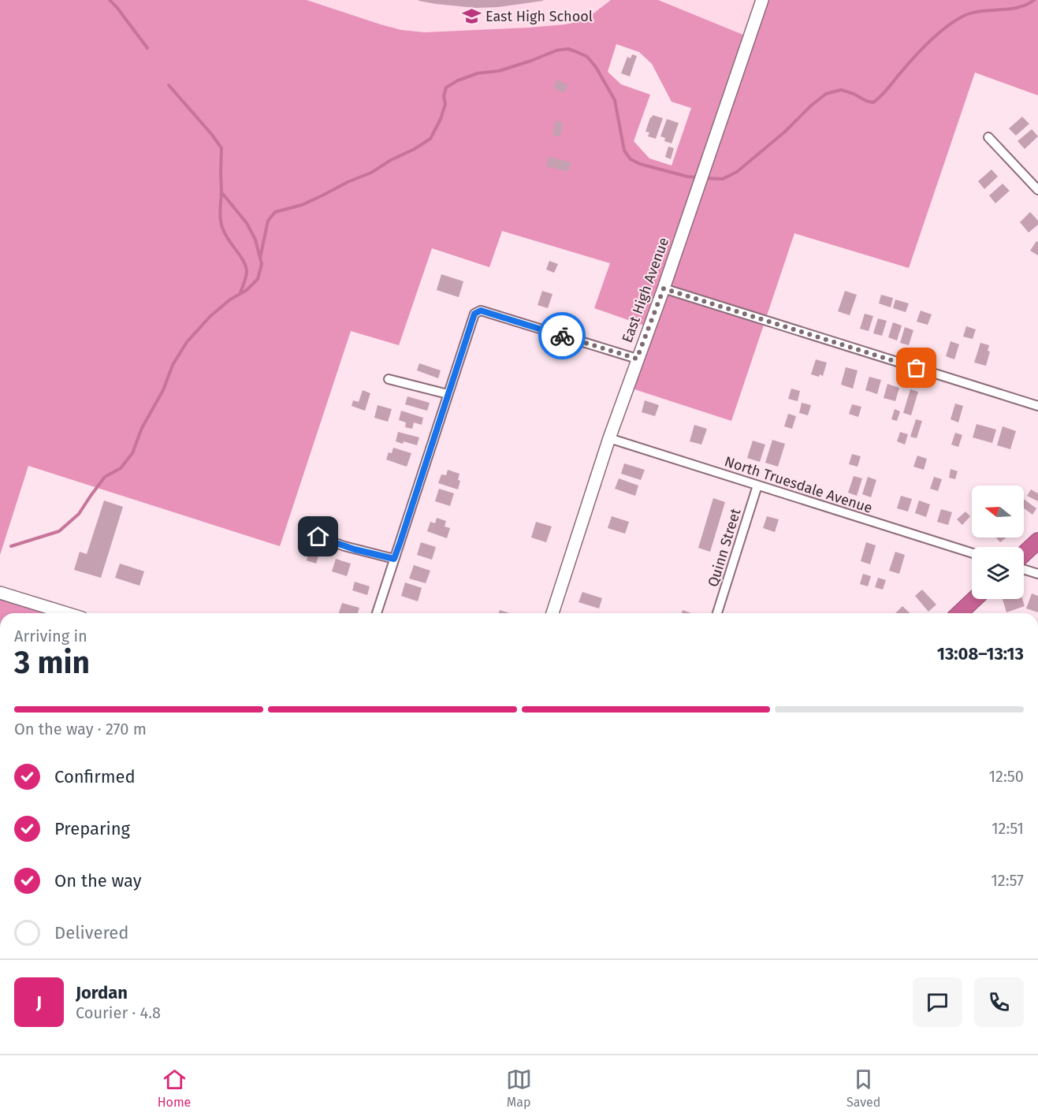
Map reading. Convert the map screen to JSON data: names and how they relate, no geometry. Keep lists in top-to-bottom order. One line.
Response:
{"streets":{"street":["East High Avenue","North Truesdale Avenue","Quinn Street"]},"crossings":[["East High Avenue","North Truesdale Avenue"],["North Truesdale Avenue","Quinn Street"]],"places":{"school or university":["East High School"]},"north":"left","page":{"heading":["3 min","Arriving in","13:08–13:13"],"panel":["Jordan","Courier · 4.8"],"bar":"On the way · 270 m","list":[["Confirmed","12:50"],["Preparing","12:51"],["On the way","12:57"],"Delivered"],"round":"J","tabs":["Home","Map","Saved"]}}
